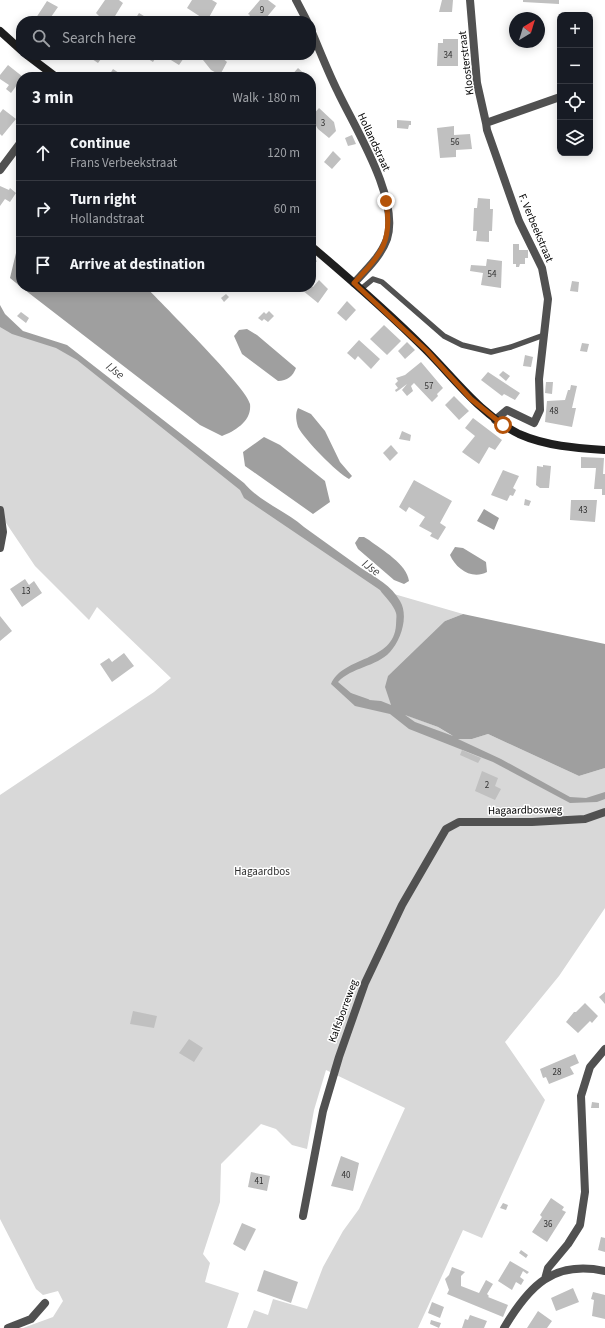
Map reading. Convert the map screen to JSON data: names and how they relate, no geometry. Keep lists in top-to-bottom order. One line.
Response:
{"streets":{"street":["Kloosterstraat","Hollandstraat","F. Verbeekstraat","Hagaardbosweg","Kalfsborreweg"]},"crossings":[["Kloosterstraat","F. Verbeekstraat"],["Hagaardbosweg","Kalfsborreweg"]],"water":["IJse"],"parks":["Hagaardbos"],"house_numbers":["9","34","3","56","54","57","48","43","13","2","28","40","41","36"],"north":"top right","page":{"map_buttons":["+","−"],"search":"Search here","heading":["3 min","Walk · 180 m"],"list":[["Continue","Frans Verbeekstraat","120 m"],["Turn right","Hollandstraat","60 m"],"Arrive at destination"]}}
